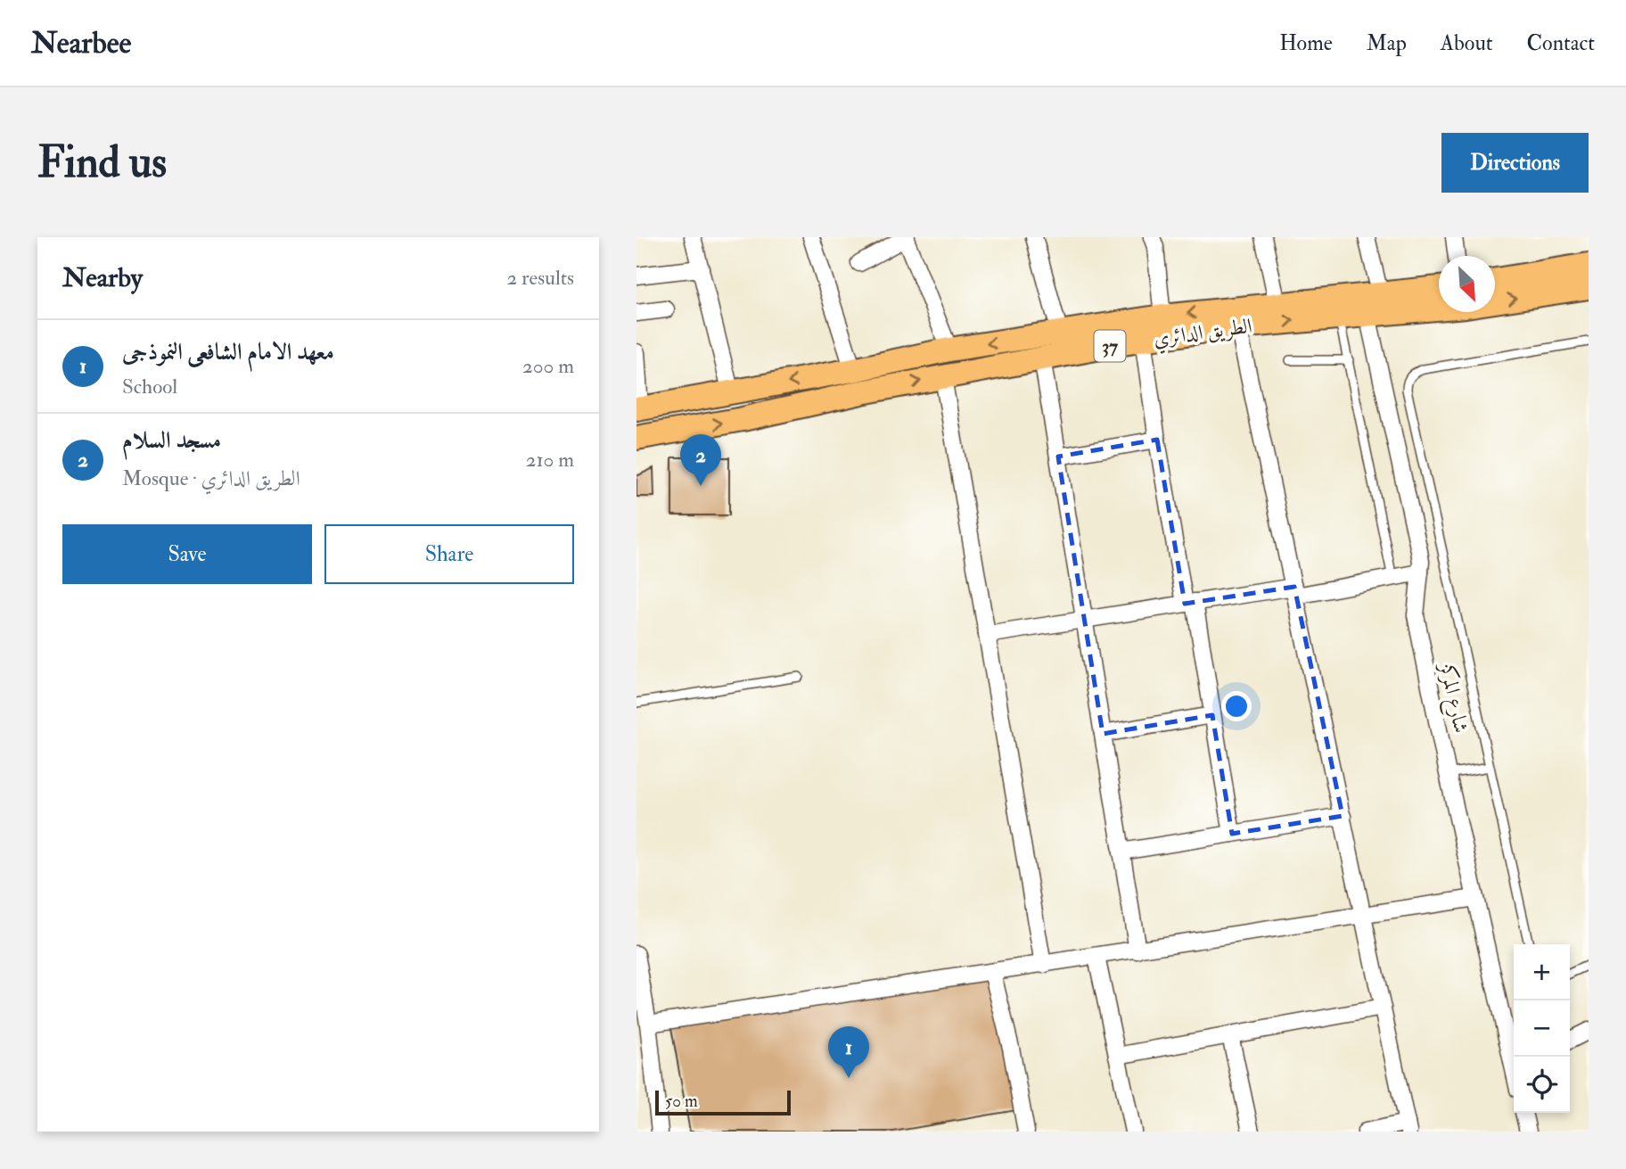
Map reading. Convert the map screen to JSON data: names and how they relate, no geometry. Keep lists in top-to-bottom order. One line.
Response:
{"streets":{"main road":["الطريق الدائري","37"],"street":["شارع المركز"]},"crossings":[["الطريق الدائري","شارع المركز"]],"scale_bar":"50 m","north":"bottom right","page":{"header":"Nearbee","nav":["Home","Map","About","Contact"],"buttons":["Directions",["Save","Share"]],"title":"Find us","heading":["Nearby","2 results"],"list":[{"mark":"1","name":"معهد الامام الشافعى النموذجى","note":"School","value":"200 m"},{"mark":"2","name":"مسجد السلام","note":"Mosque · الطريق الدائري","value":"210 m"}],"pins":["2","1"],"map_buttons":["+","−"],"scale":"50 m"}}
